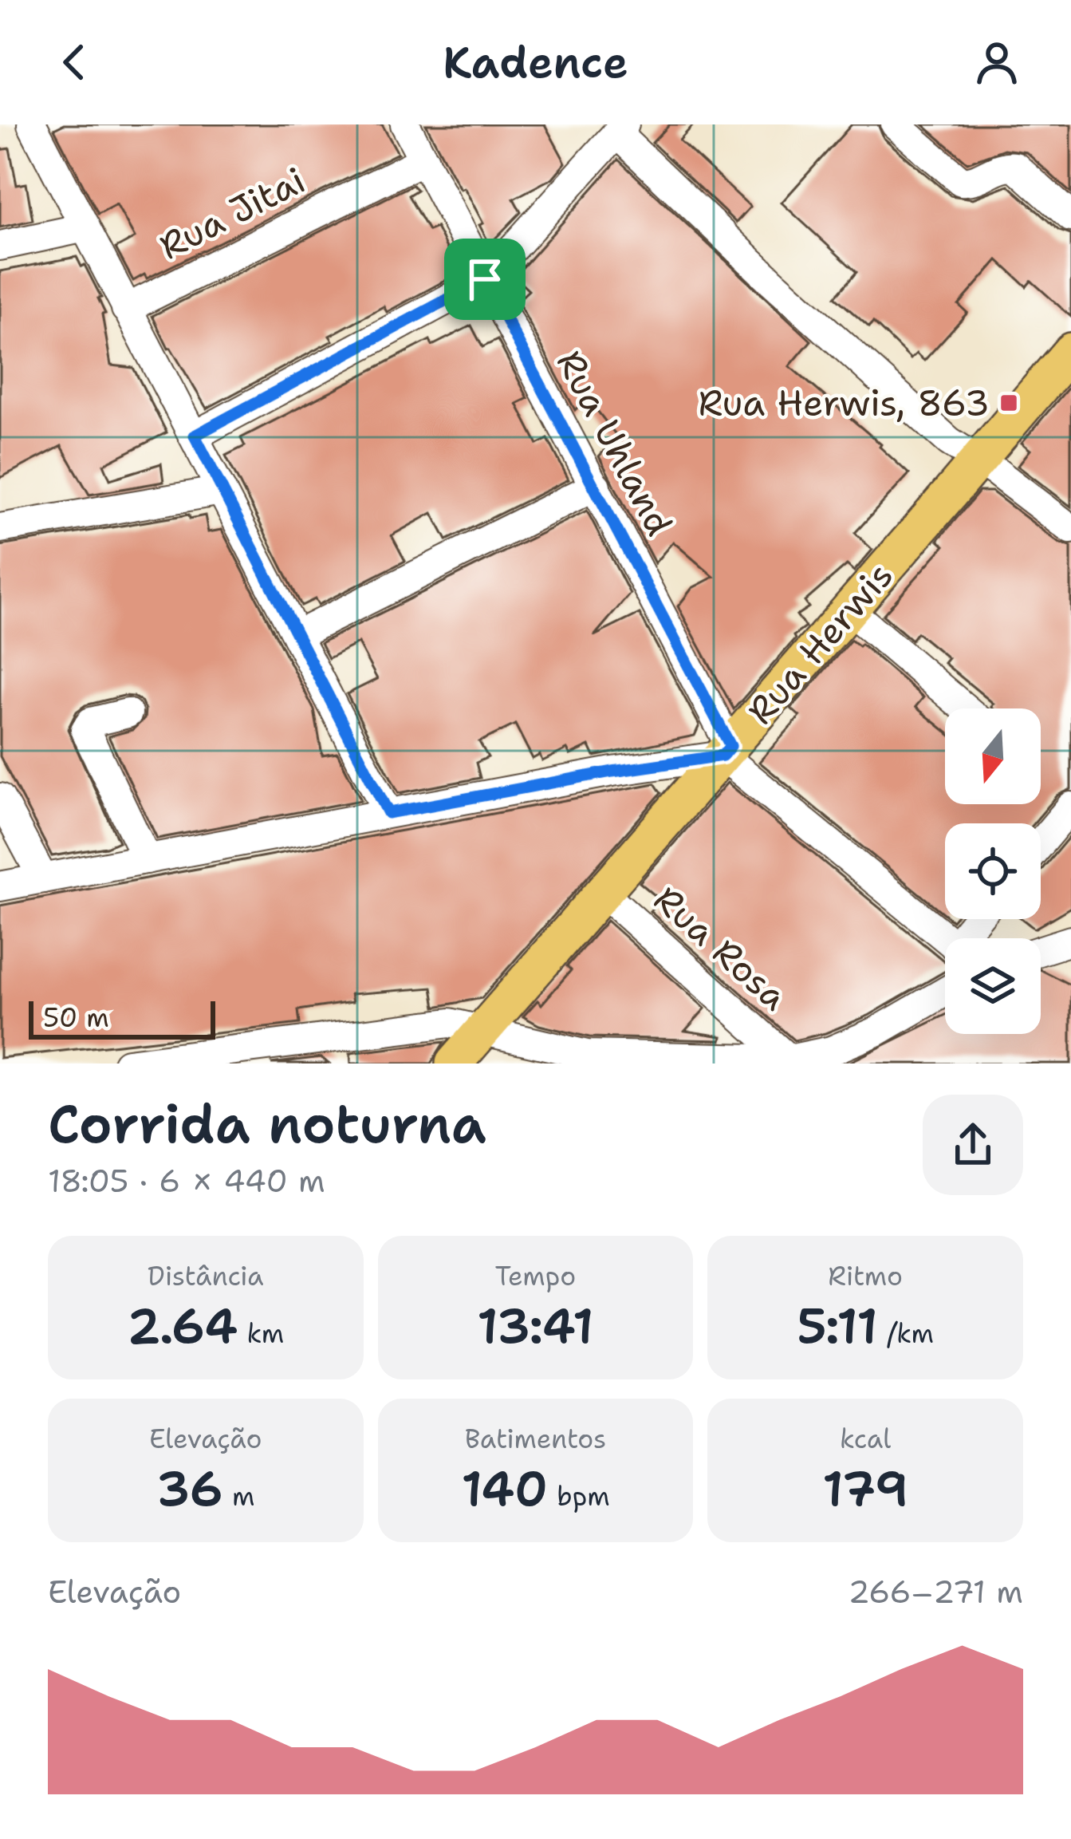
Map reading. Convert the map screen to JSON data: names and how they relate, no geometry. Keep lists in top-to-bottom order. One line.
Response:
{"streets":{"main road":["Rua Herwis"],"street":["Rua Jitai","Rua Uhland","Rua Rosa"]},"crossings":[["Rua Jitai","Rua Uhland"],["Rua Uhland","Rua Herwis"],["Rua Herwis","Rua Rosa"]],"places":{"transit":["Rua Herwis, 863"]},"scale_bar":"50 m","north":"bottom","page":{"header":"Kadence","scale":"50 m","heading":["Corrida noturna","18:05 · 6 × 440 m"],"stats":[["Distância","2.64 km"],["Tempo","13:41"],["Ritmo","5:11 /km"],["Elevação","36 m"],["Batimentos","140 bpm"],["kcal","179"]],"chart":["Elevação","266–271 m"]}}
